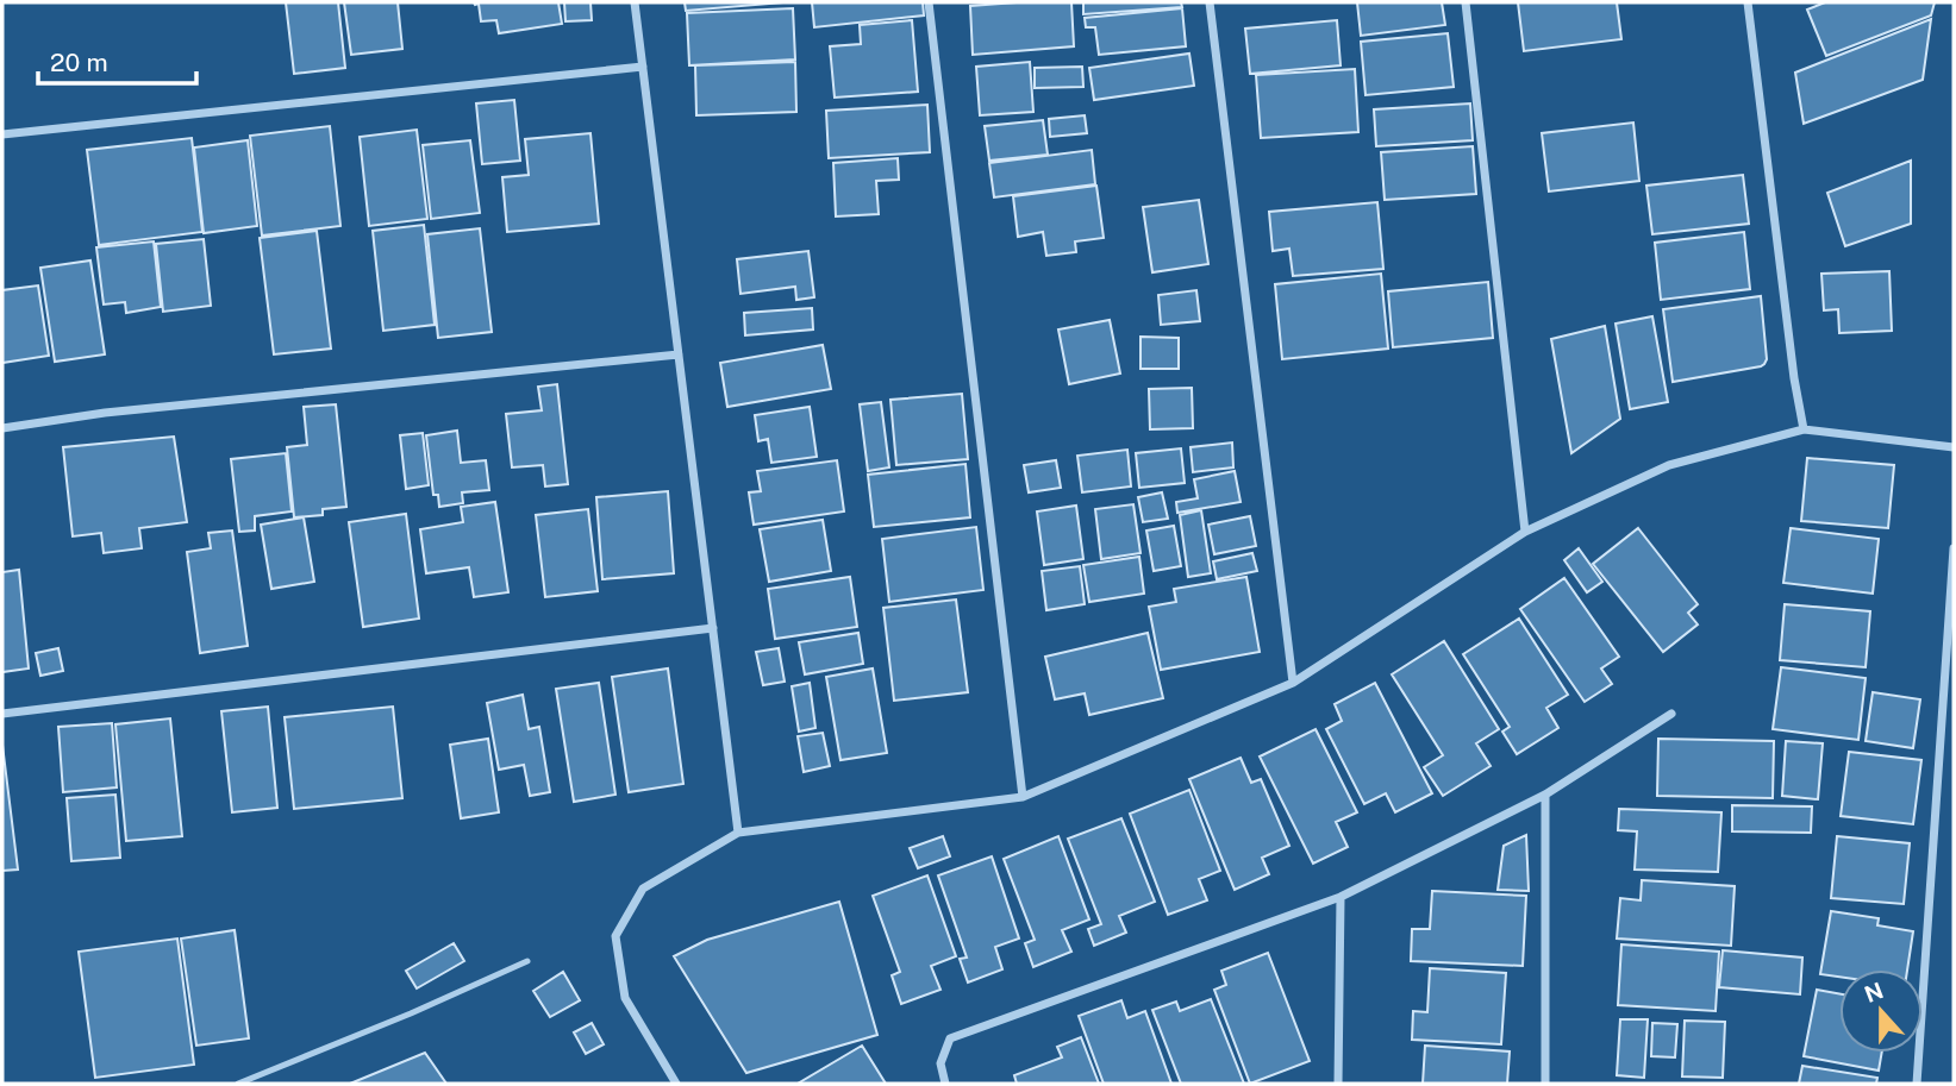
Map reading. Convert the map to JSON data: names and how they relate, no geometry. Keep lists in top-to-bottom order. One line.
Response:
{"scale_bar":"20 m","north":"top"}
